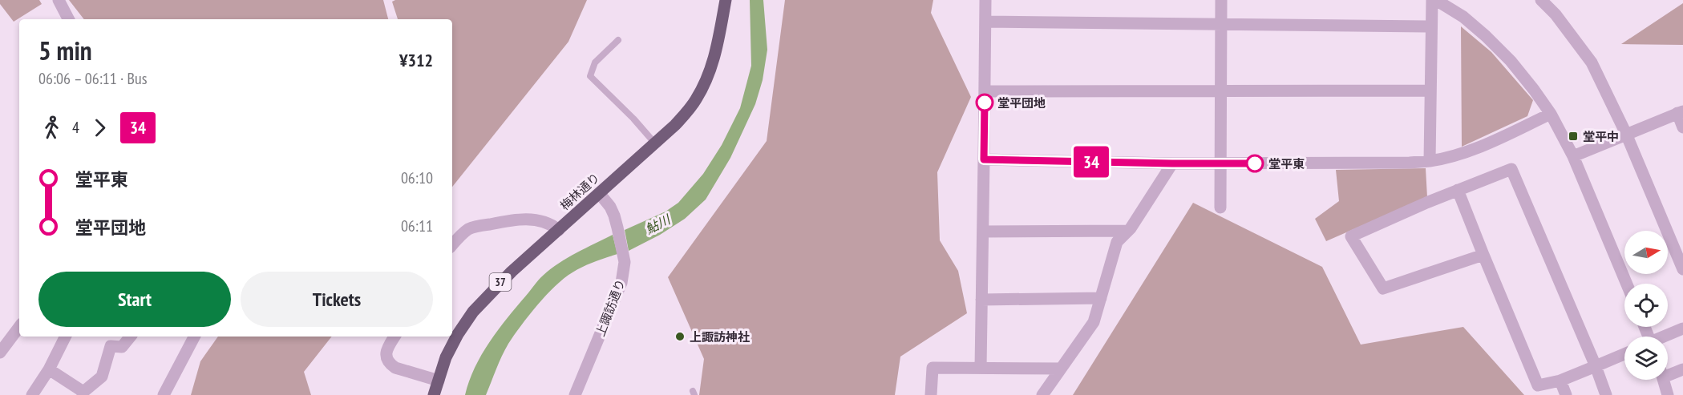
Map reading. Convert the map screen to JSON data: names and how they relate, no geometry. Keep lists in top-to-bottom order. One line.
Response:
{"streets":{"main road":["梅林通り","37"],"street":["上諏訪通り"]},"crossings":[["梅林通り","上諏訪通り"]],"water":["鮎川"],"places":{"other":["堂平団地","堂平東","上諏訪神社"],"transit":["堂平中"]},"lines":["bus line 34"],"north":"right","page":{"on_map":"34","heading":["5 min","06:06 – 06:11 · Bus","¥312"],"legs":["4","34"],"list":[{"name":"堂平東","value":"06:10"},{"name":"堂平団地","value":"06:11"}],"buttons":["Start","Tickets"]}}
